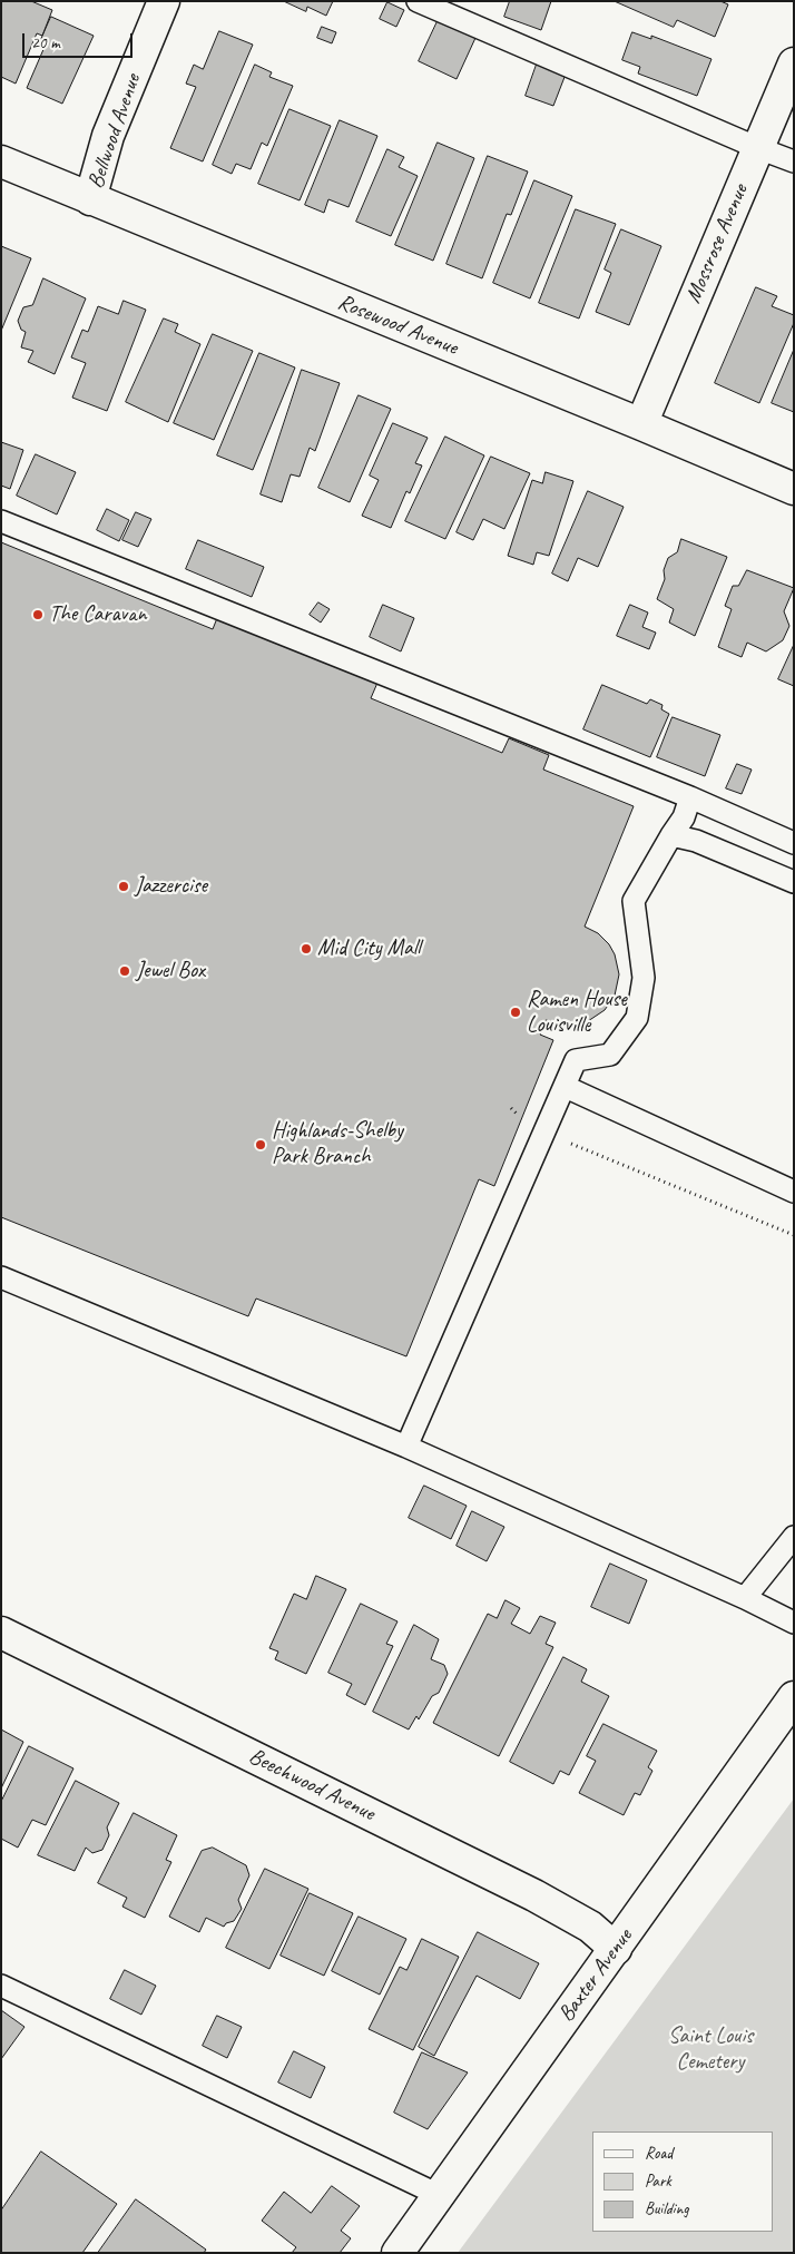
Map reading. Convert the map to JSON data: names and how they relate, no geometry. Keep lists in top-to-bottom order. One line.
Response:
{"streets":{"street":["Bellwood Avenue","Mossrose Avenue","Rosewood Avenue","Beechwood Avenue","Baxter Avenue"]},"crossings":[["Bellwood Avenue","Rosewood Avenue"],["Mossrose Avenue","Rosewood Avenue"],["Beechwood Avenue","Baxter Avenue"]],"parks":["Saint Louis Cemetery"],"places":["The Caravan","Jazzercise","Mid City Mall","Jewel Box","Ramen House Louisville","Highlands-Shelby Park Branch"],"legend":["Road","Park","Building"],"scale_bar":"20 m"}
